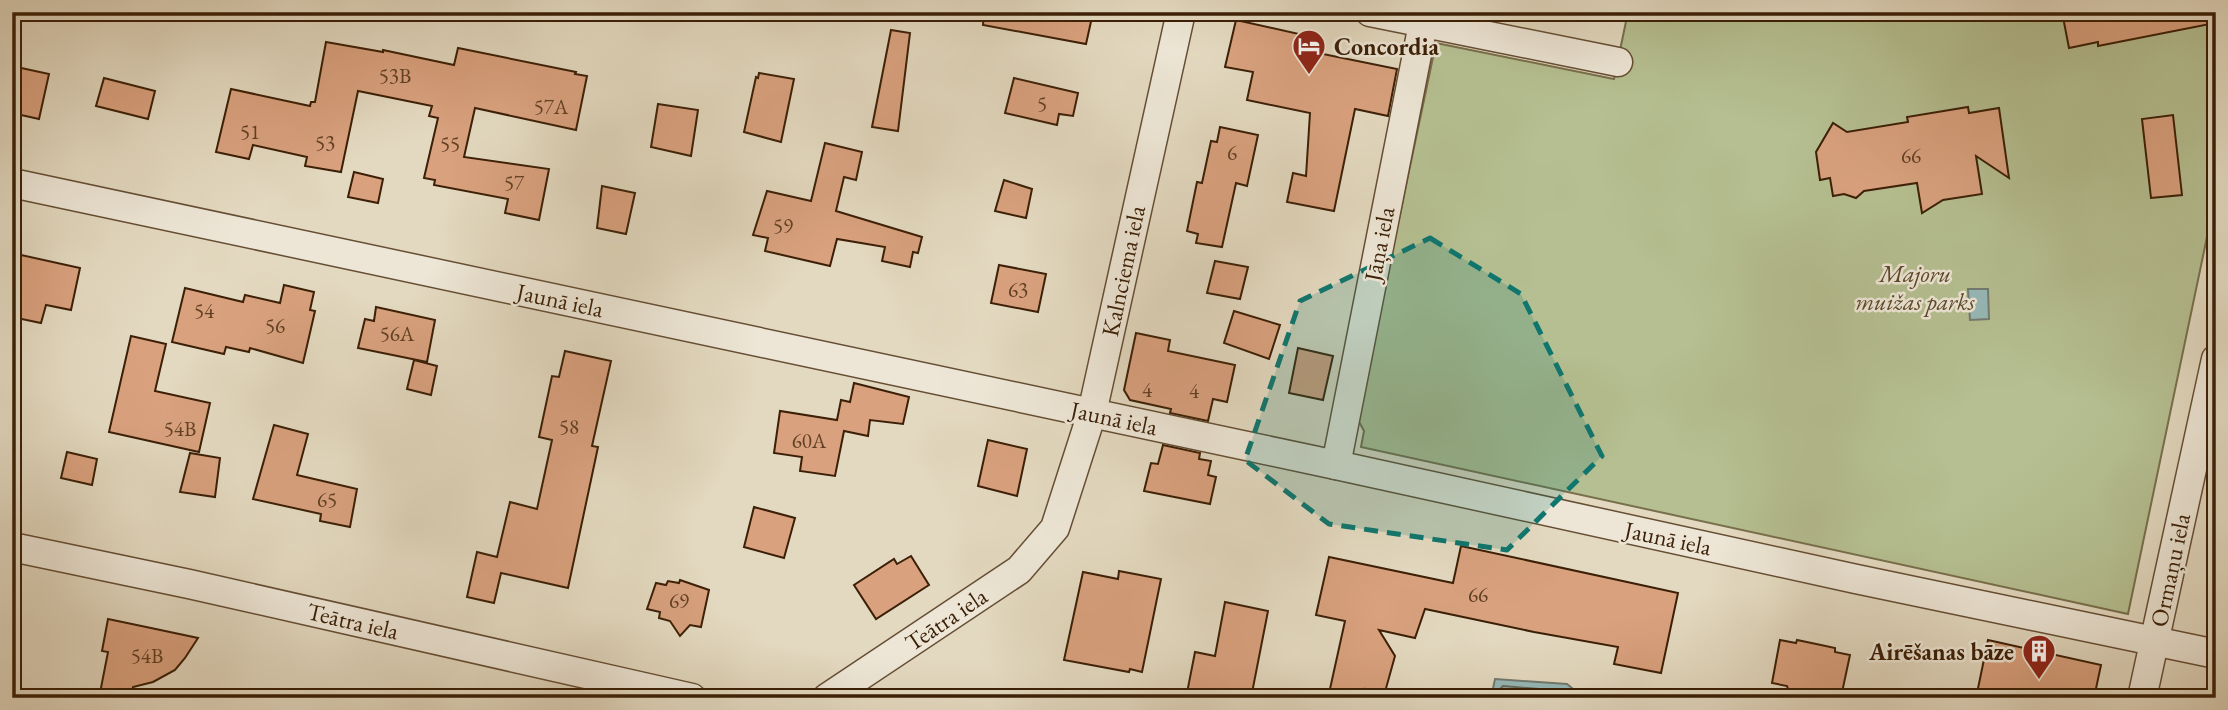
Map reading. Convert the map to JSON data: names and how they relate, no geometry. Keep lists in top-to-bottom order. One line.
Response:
{"streets":{"street":["Jāņa iela","Kalnciema iela","Jaunā iela","Ormaņu iela","Teātra iela"]},"crossings":[["Jāņa iela","Jaunā iela"],["Kalnciema iela","Jaunā iela"],["Kalnciema iela","Teātra iela"],["Jaunā iela","Ormaņu iela"]],"parks":["Majoru muižas parks"],"places":{"hotel":["Concordia"],"building":["Airēšanas bāze"]},"house_numbers":["53B","5","57A","51","53","55","6","66","57","59","63","54","56","56A","4","4","58","54B","60A","65","66","69","54B"]}
